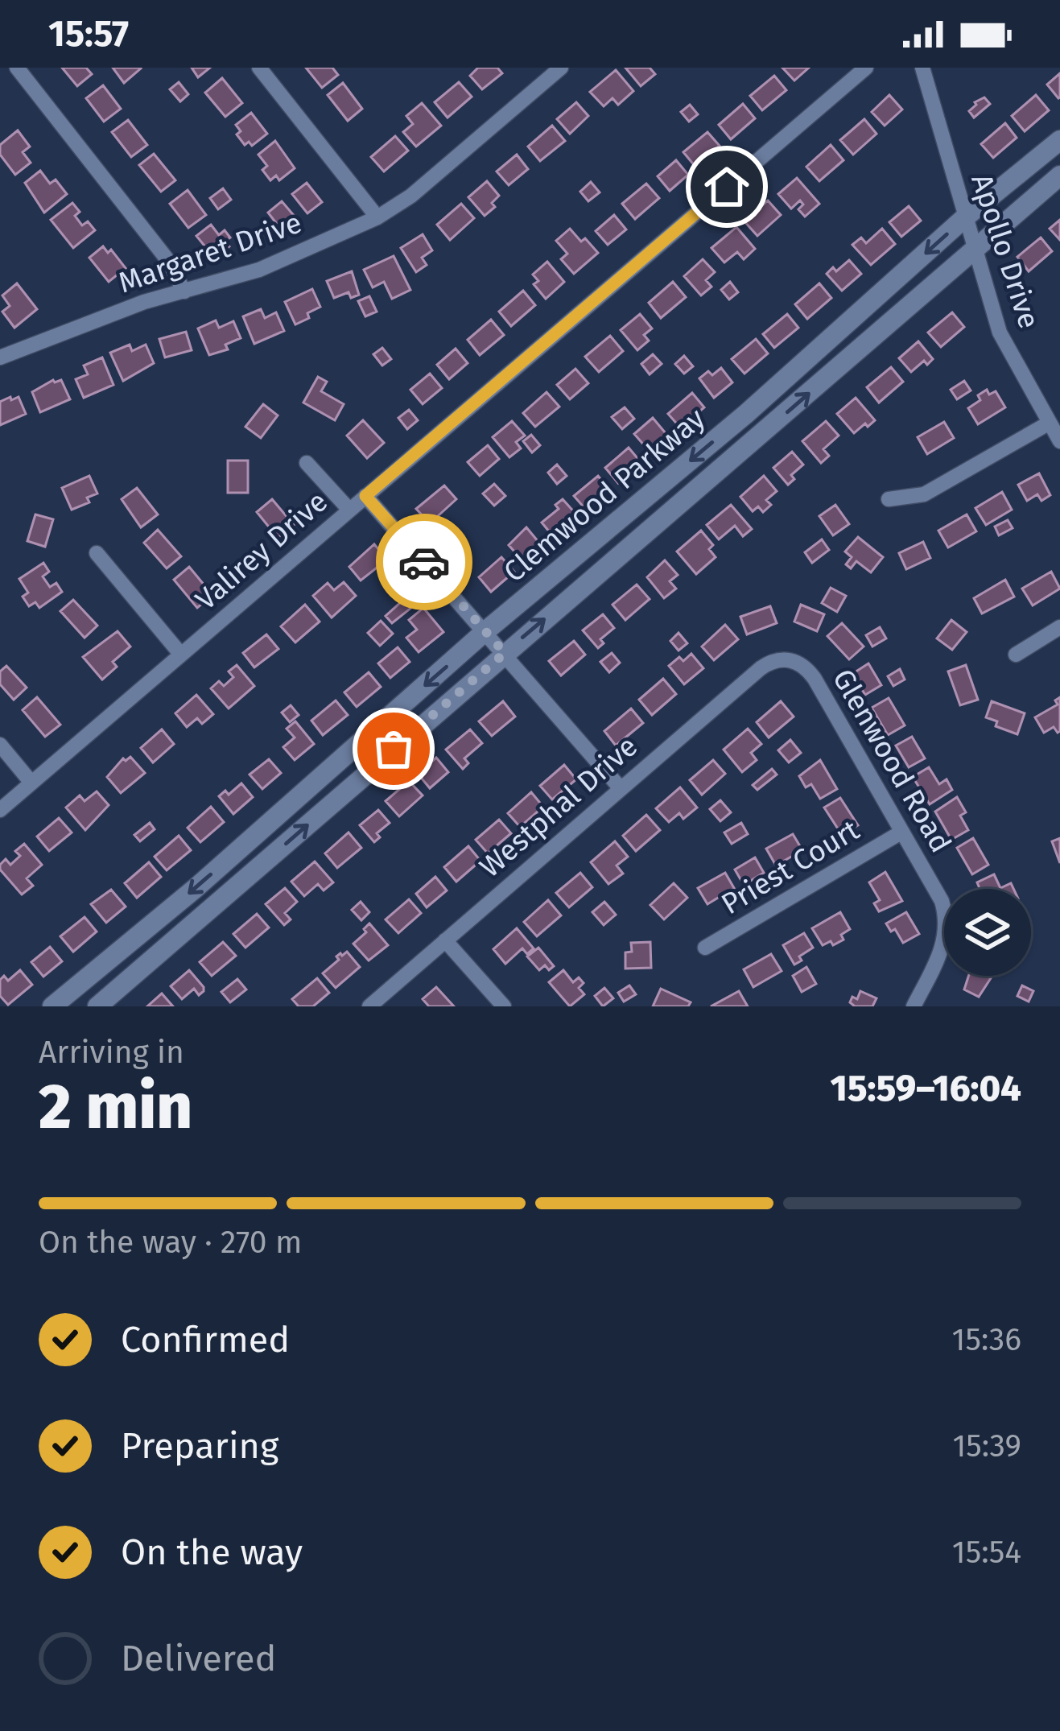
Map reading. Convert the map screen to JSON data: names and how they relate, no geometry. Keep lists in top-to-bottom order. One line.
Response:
{"streets":{"street":["Apollo Drive","Margaret Drive","Clemwood Parkway","Valirey Drive","Glenwood Road","Westphal Drive","Priest Court"]},"crossings":[["Apollo Drive","Clemwood Parkway"],["Glenwood Road","Westphal Drive"],["Glenwood Road","Priest Court"]],"page":{"status":"15:57","heading":["2 min","Arriving in","15:59–16:04"],"bar":"On the way · 270 m","list":[["Confirmed","15:36"],["Preparing","15:39"],["On the way","15:54"],"Delivered"]}}
